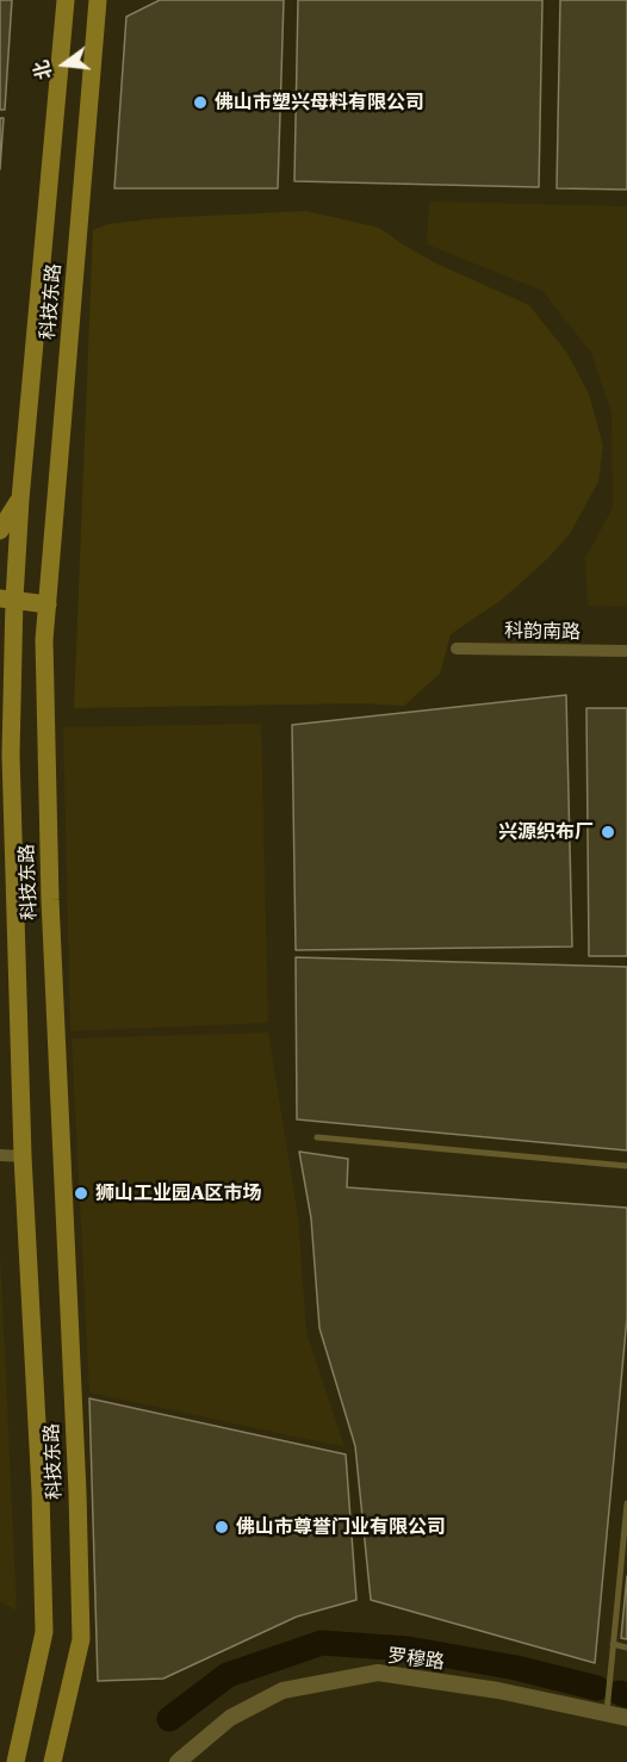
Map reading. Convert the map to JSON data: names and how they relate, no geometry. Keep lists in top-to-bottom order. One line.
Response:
{"streets":{"main road":["科技东路"],"street":["科韵南路","罗穆路"]},"places":["佛山市塑兴母料有限公司","兴源织布厂","狮山工业园A区市场","佛山市尊誉门业有限公司"],"north":"left"}
